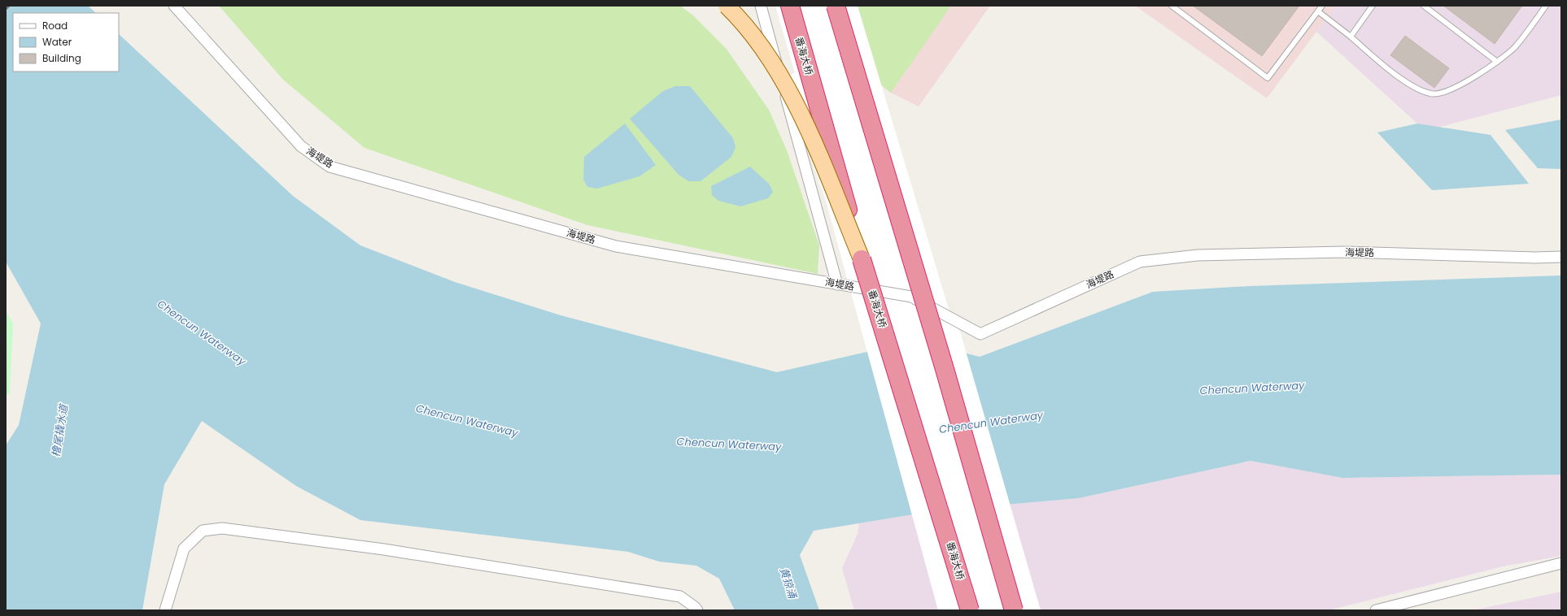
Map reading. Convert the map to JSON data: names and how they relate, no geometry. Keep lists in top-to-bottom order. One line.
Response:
{"streets":{"highway":["番海大桥"],"street":["海堤路"]},"water":["Chencun Waterway","橹尾撬水道","黄猄涌"],"legend":["Road","Water","Building"]}
